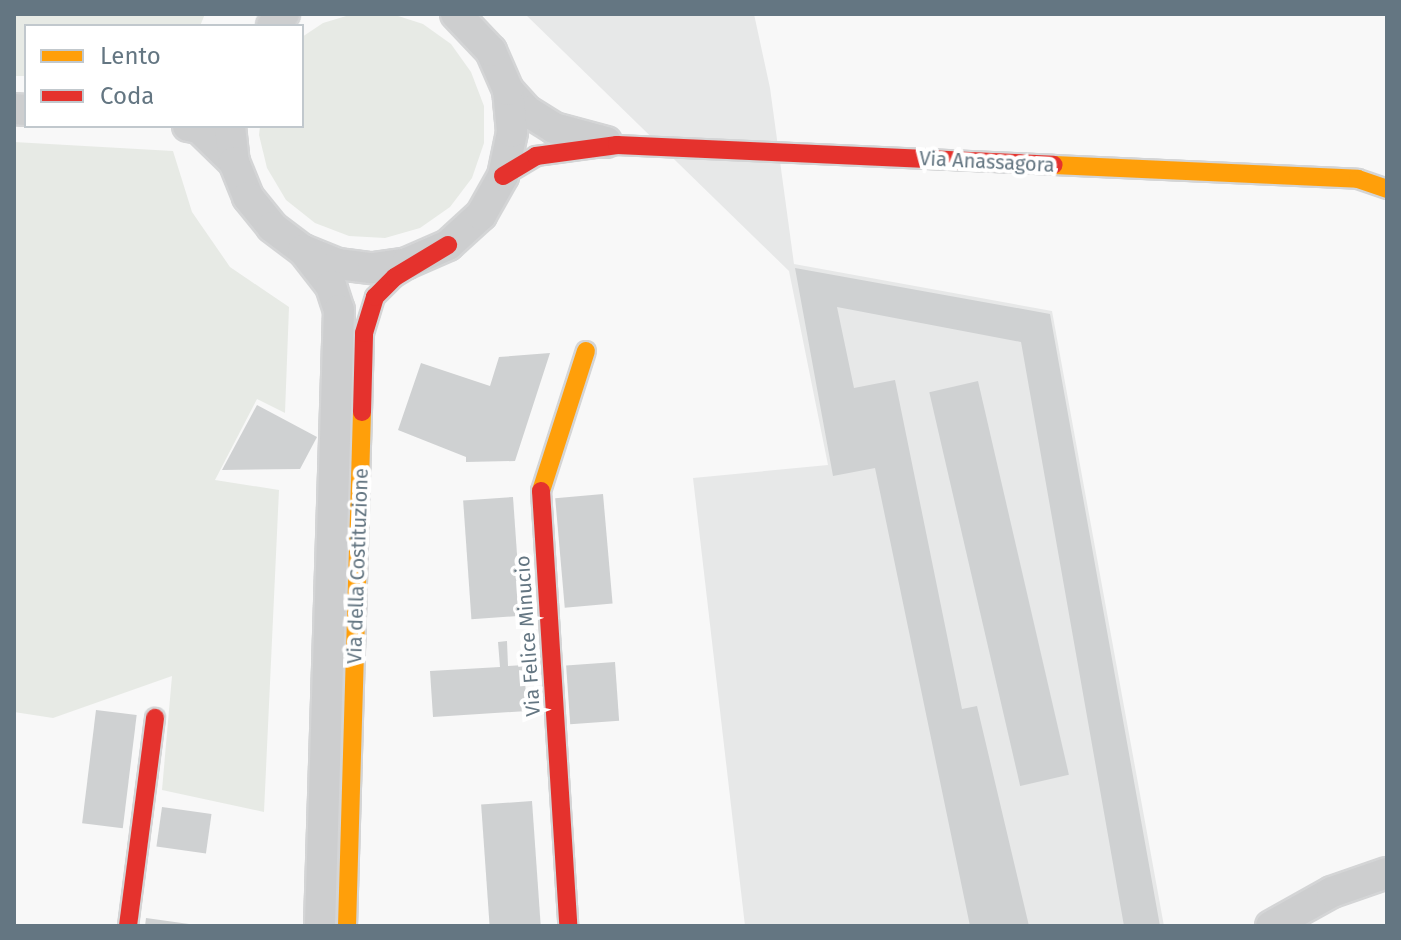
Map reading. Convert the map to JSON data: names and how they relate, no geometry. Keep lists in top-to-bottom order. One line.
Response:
{"streets":{"street":["Via Anassagora","Via della Costituzione","Via Felice Minucio"]},"crossings":[["Via Anassagora","Via della Costituzione"]],"legend":["Lento","Coda"]}
